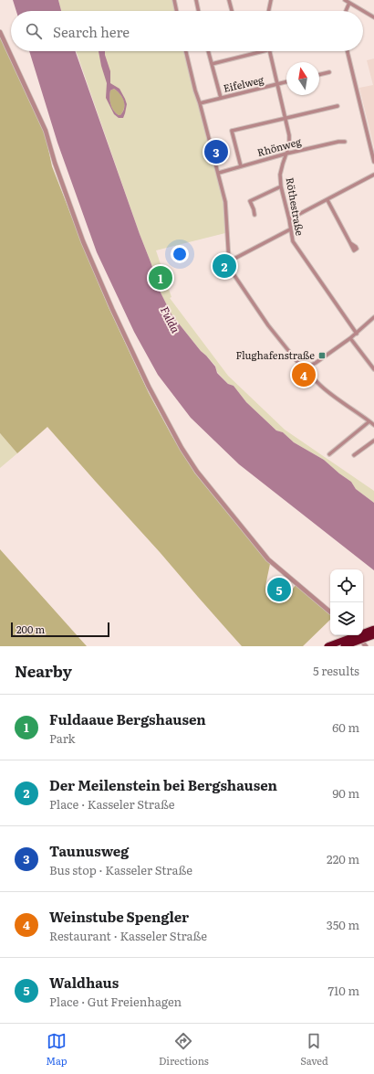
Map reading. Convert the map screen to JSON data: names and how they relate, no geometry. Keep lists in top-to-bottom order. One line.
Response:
{"streets":{"street":["Eifelweg","Rhönweg","Röthestraße"]},"crossings":[["Eifelweg","Röthestraße"],["Rhönweg","Röthestraße"]],"water":["Fulda"],"places":{"transit":["Flughafenstraße"]},"scale_bar":"200 m","north":"top","page":{"search":"Search here","pins":["3","2","1","4","5"],"scale":"200 m","heading":["Nearby","5 results"],"list":[{"mark":"1","name":"Fuldaaue Bergshausen","note":"Park","value":"60 m"},{"mark":"2","name":"Der Meilenstein bei Bergshausen","note":"Place · Kasseler Straße","value":"90 m"},{"mark":"3","name":"Taunusweg","note":"Bus stop · Kasseler Straße","value":"220 m"},{"mark":"4","name":"Weinstube Spengler","note":"Restaurant · Kasseler Straße","value":"350 m"},{"mark":"5","name":"Waldhaus","note":"Place · Gut Freienhagen","value":"710 m"}],"nav":["Map","Directions","Saved"]}}
